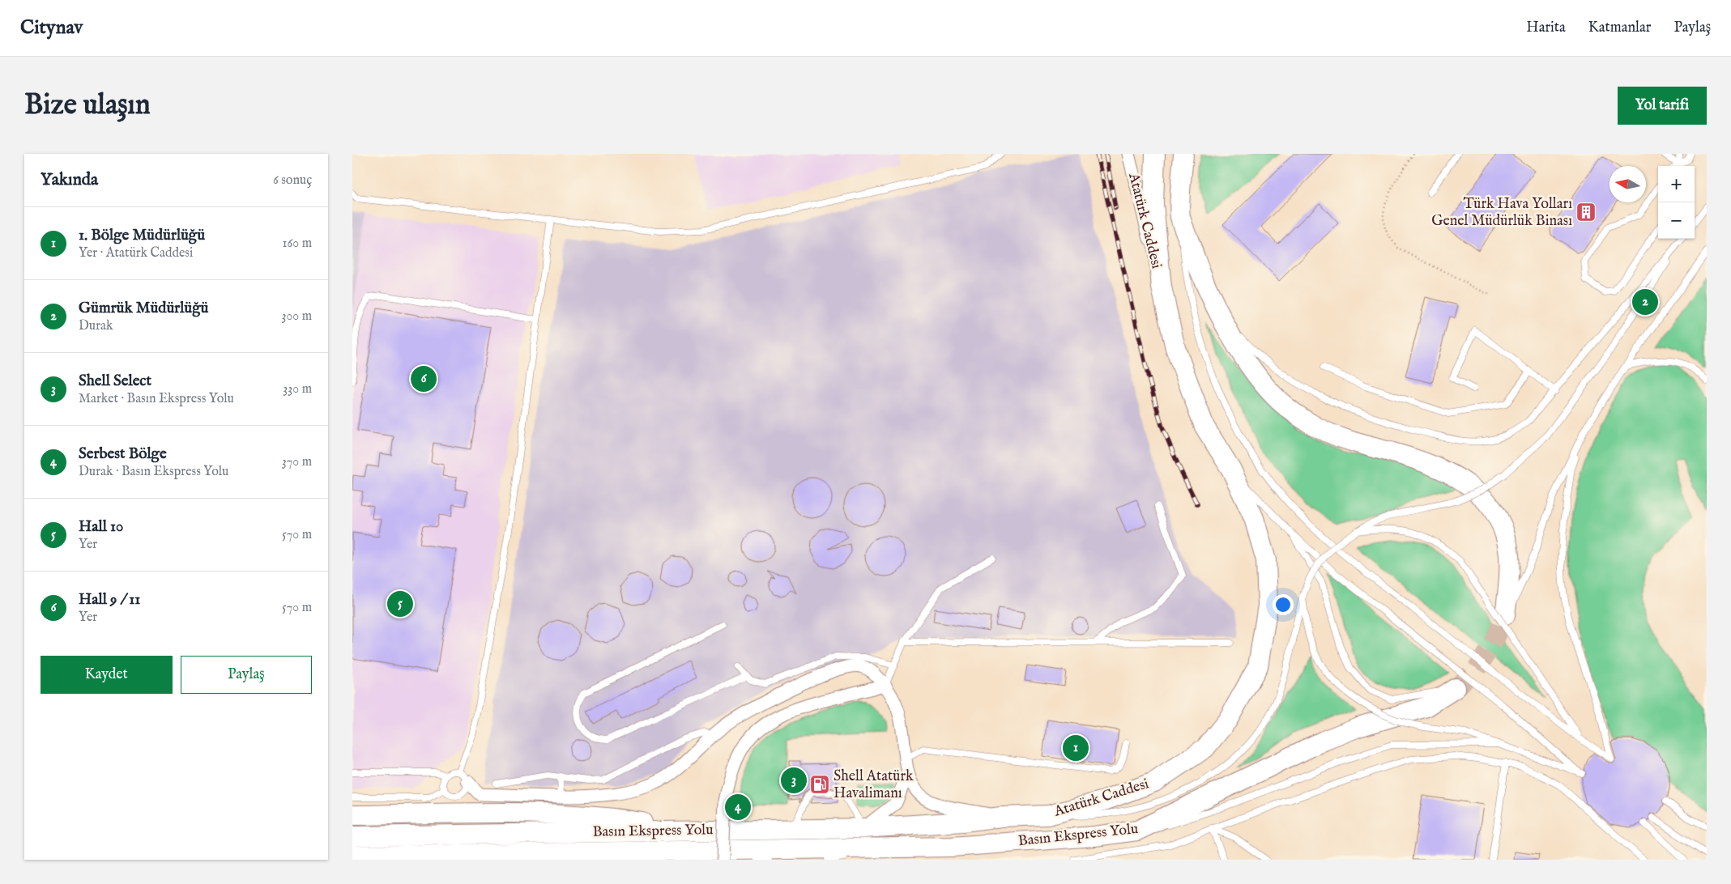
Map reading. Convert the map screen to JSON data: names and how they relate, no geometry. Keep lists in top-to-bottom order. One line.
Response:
{"streets":{"main road":["Atatürk Caddesi","Basın Ekspress Yolu"]},"crossings":[["Atatürk Caddesi","Basın Ekspress Yolu"]],"places":{"building":["Türk Hava Yolları Genel Müdürlük Binası"],"fuel station":["Shell Atatürk Havalimanı"]},"north":"left","page":{"header":"Citynav","nav":["Harita","Katmanlar","Paylaş"],"buttons":["Yol tarifi",["Kaydet","Paylaş"]],"title":"Bize ulaşın","heading":["Yakında","6 sonuç"],"map_buttons":["+","−"],"list":[{"mark":"1","name":"1. Bölge Müdürlüğü","note":"Yer · Atatürk Caddesi","value":"160 m"},{"mark":"2","name":"Gümrük Müdürlüğü","note":"Durak","value":"300 m"},{"mark":"3","name":"Shell Select","note":"Market · Basın Ekspress Yolu","value":"330 m"},{"mark":"4","name":"Serbest Bölge","note":"Durak · Basın Ekspress Yolu","value":"370 m"},{"mark":"5","name":"Hall 10","note":"Yer","value":"570 m"},{"mark":"6","name":"Hall 9 / 11","note":"Yer","value":"570 m"}],"pins":["2","6","5","1","3","4"]}}
